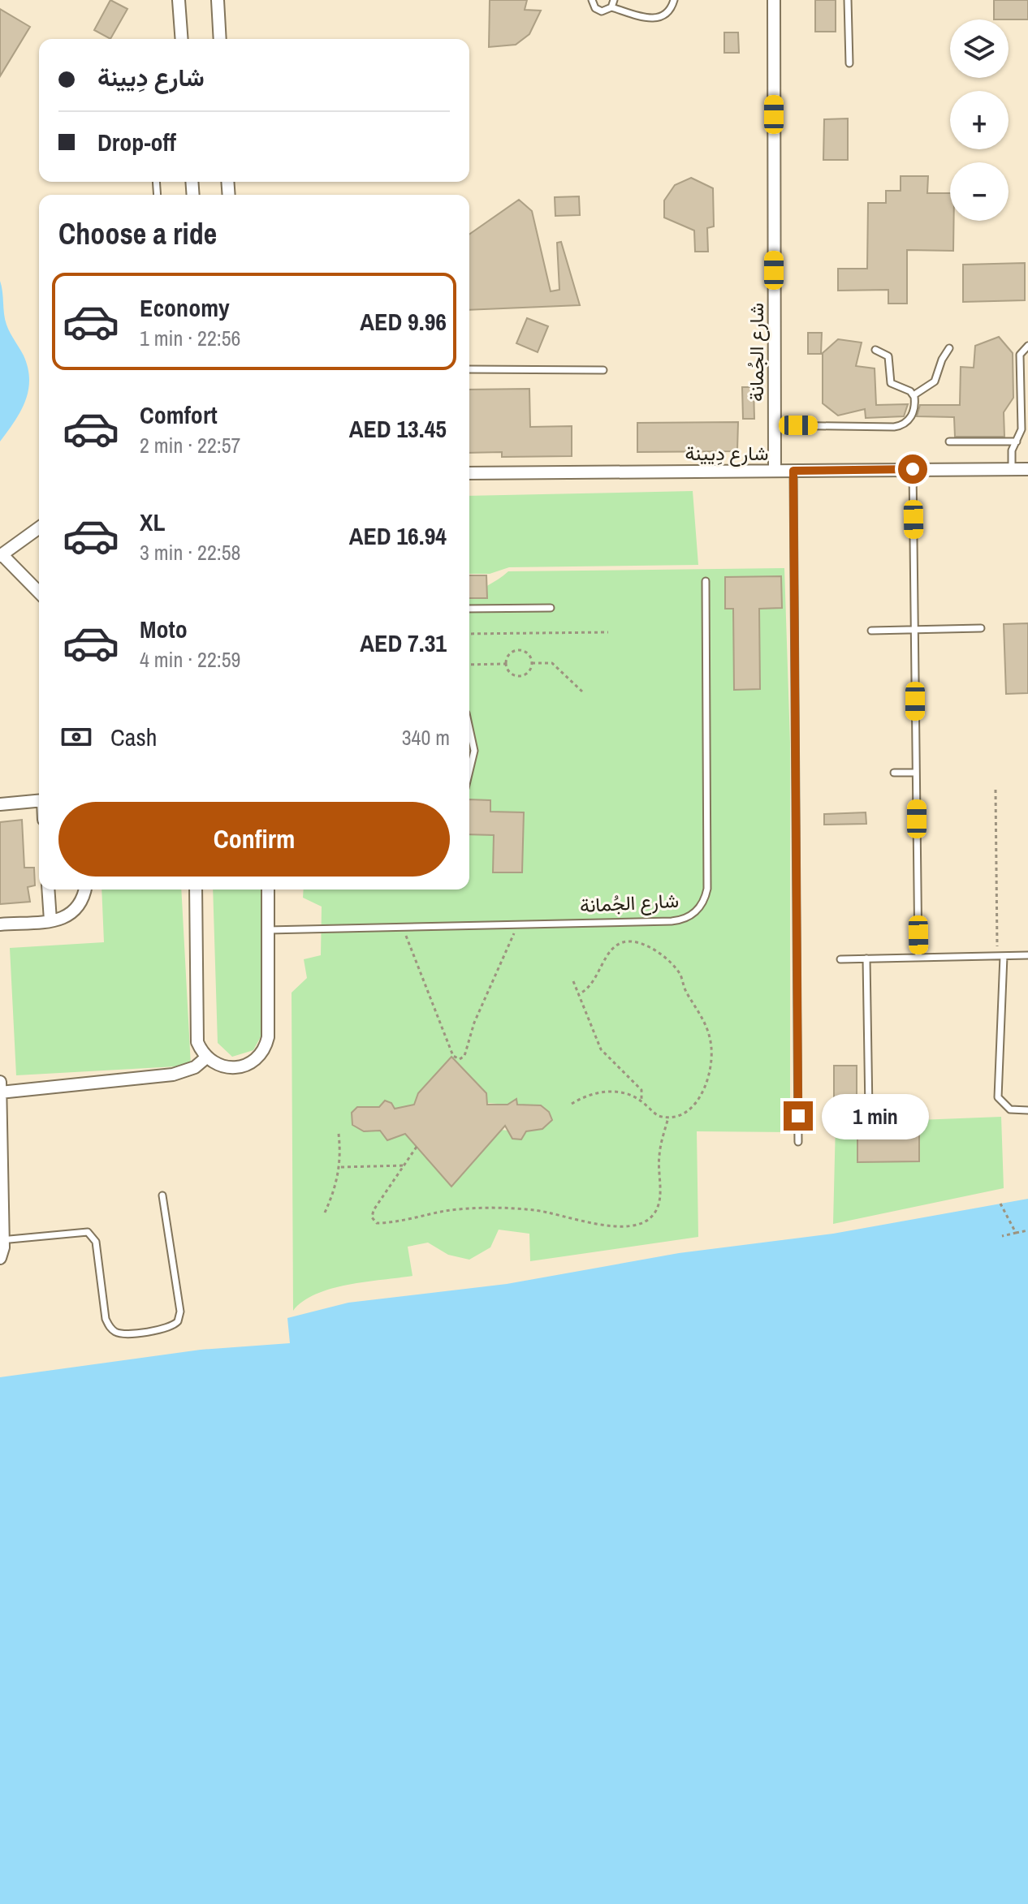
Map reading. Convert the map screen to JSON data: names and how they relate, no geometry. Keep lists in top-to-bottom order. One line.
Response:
{"streets":{"street":["شارع الجُمانة","شارع دِيينة"]},"crossings":[["شارع الجُمانة","شارع دِيينة"]],"page":{"map_buttons":["+","−"],"banner":["شارع دِيينة","Drop-off"],"heading":"Choose a ride","list":[{"name":"Economy","note":"1 min · 22:56","value":"AED 9.96"},{"name":"Comfort","note":"2 min · 22:57","value":"AED 13.45"},{"name":"XL","note":"3 min · 22:58","value":"AED 16.94"},{"name":"Moto","note":"4 min · 22:59","value":"AED 7.31"}],"pay":["Cash","340 m"],"buttons":"Confirm","bubble":"1 min"}}
